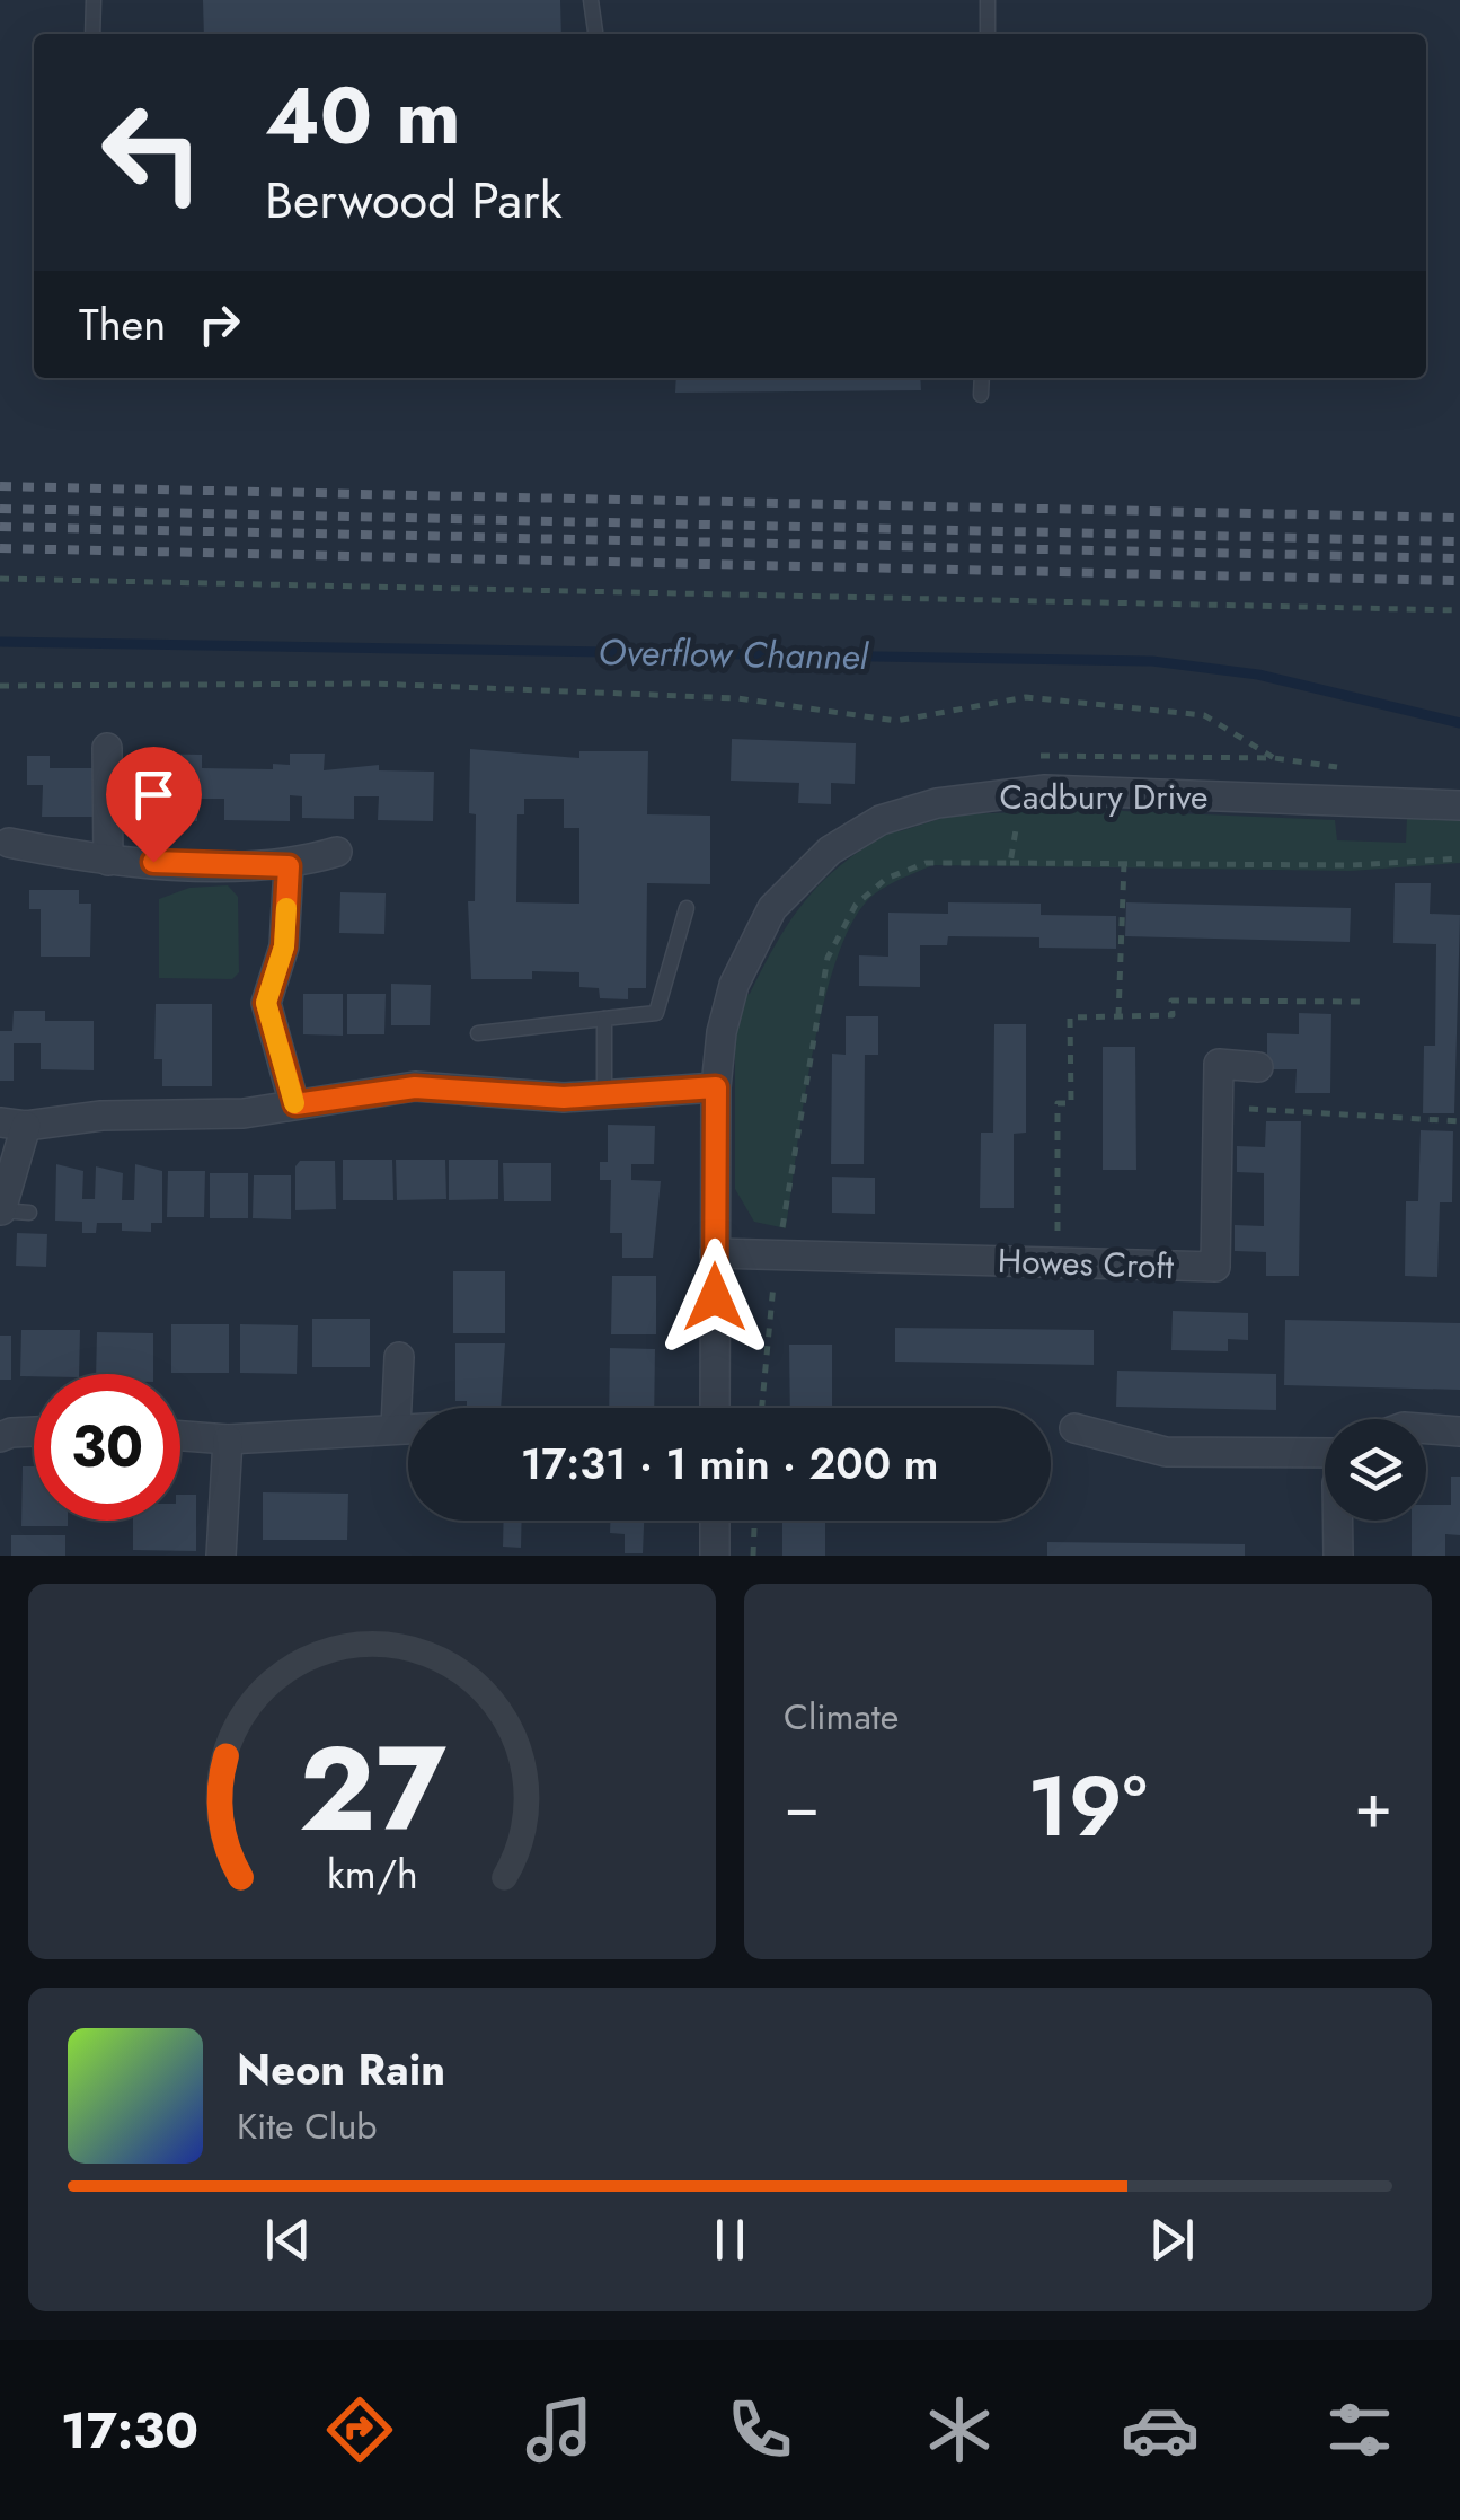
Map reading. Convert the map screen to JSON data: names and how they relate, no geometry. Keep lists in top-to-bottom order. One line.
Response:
{"streets":{"street":["Cadbury Drive","Howes Croft"]},"crossings":[["Cadbury Drive","Howes Croft"]],"water":["Overflow Channel"],"page":{"turn":["40 m","Berwood Park"],"then":"Then","limit":"30","trip":"17:31 · 1 min · 200 m","tile":"Climate","heat":["−","19°","+"],"song":["Neon Rain","Kite Club"],"tabs":"17:30","gauge":["27","km/h"]}}
